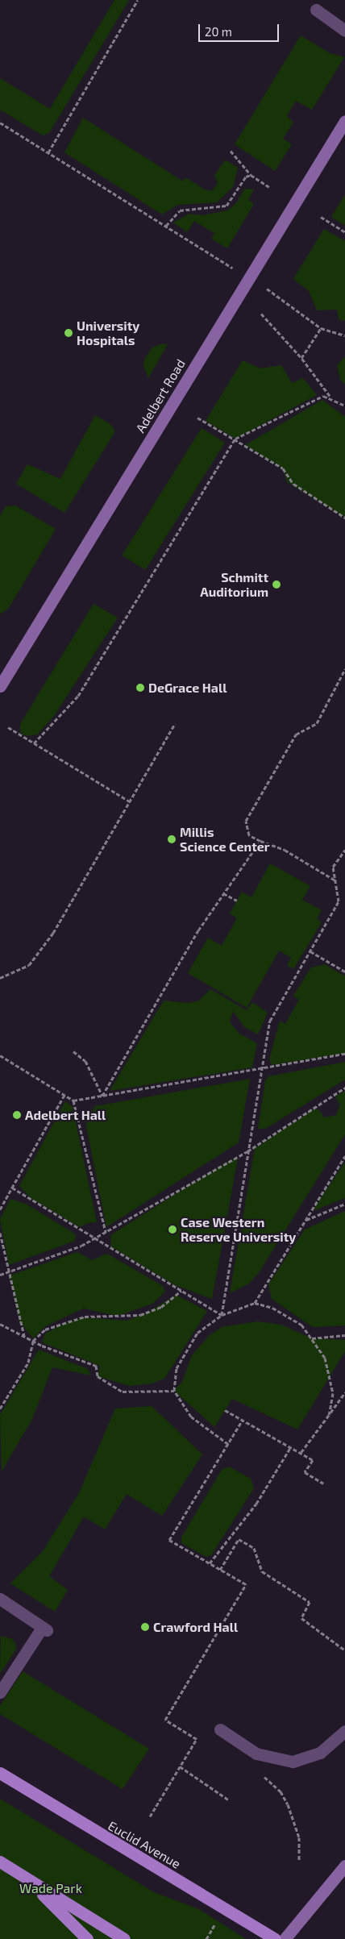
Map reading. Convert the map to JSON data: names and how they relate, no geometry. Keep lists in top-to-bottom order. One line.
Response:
{"streets":{"main road":["Euclid Avenue"],"street":["Adelbert Road"]},"parks":["Wade Park"],"places":["University Hospitals","Schmitt Auditorium","DeGrace Hall","Millis Science Center","Adelbert Hall","Case Western Reserve University","Crawford Hall"],"scale_bar":"20 m"}
